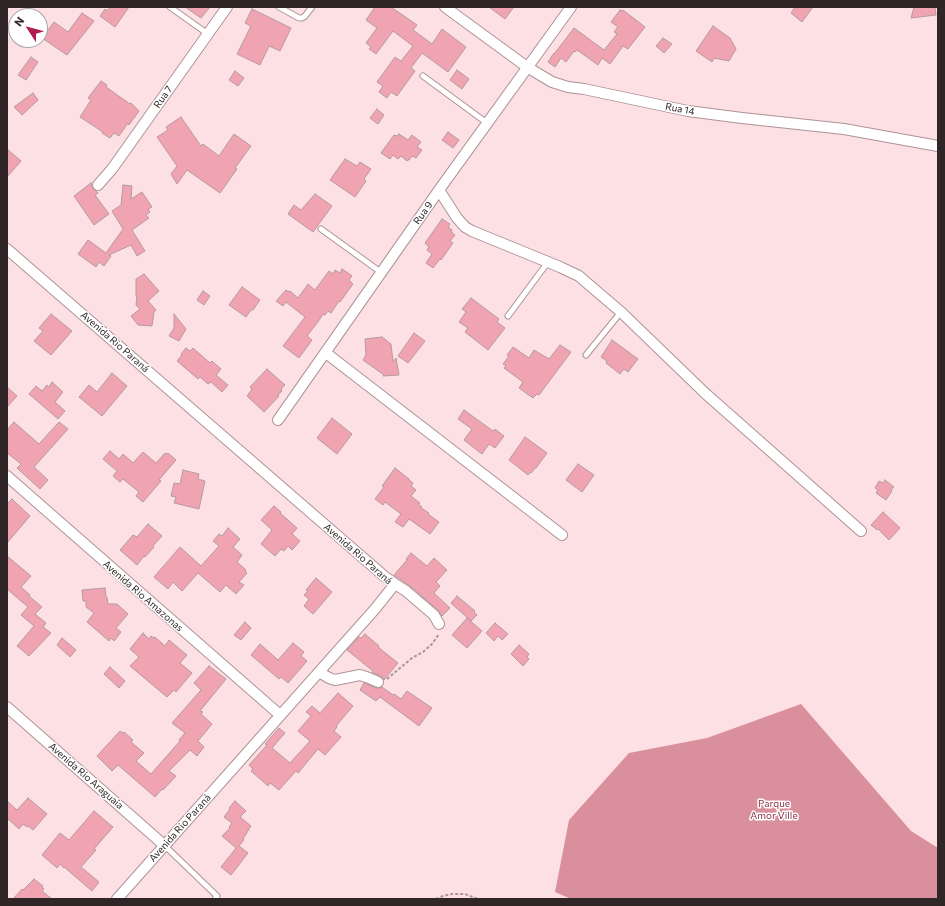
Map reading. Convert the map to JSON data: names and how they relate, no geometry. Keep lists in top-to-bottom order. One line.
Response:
{"streets":{"street":["Rua 7","Rua 14","Rua 9","Avenida Rio Paraná","Avenida Rio Amazonas","Avenida Rio Araguaia"]},"crossings":[["Rua 14","Rua 9"],["Avenida Rio Paraná","Avenida Rio Amazonas"],["Avenida Rio Paraná","Avenida Rio Araguaia"]],"parks":["Parque Amor Ville"],"north":"top left"}
